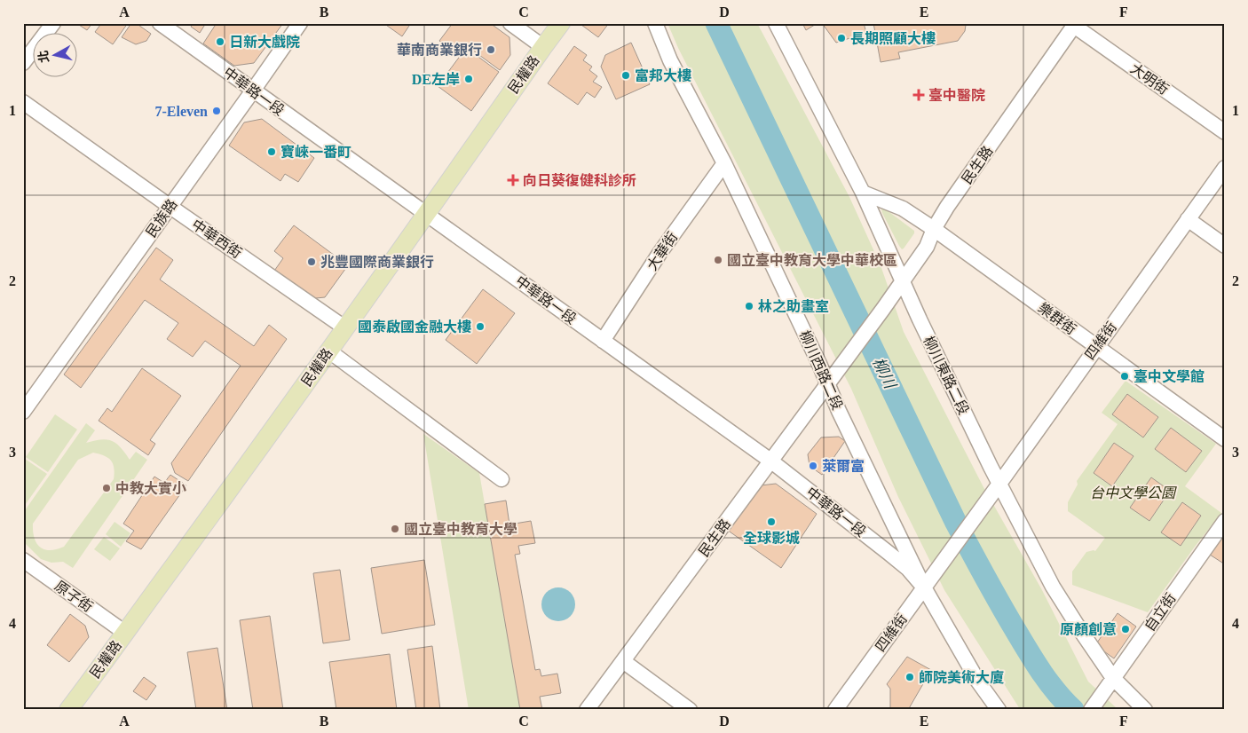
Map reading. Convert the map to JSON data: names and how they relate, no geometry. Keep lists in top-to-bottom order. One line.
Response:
{"streets":{"main road":["民權路"],"street":["大明街","中華路一段","民生路","民族路","中華西街","大華街","樂群街","四維街","柳川西路二段","柳川東路二段","原子街","自立街"]},"crossings":[["民權路","中華路一段"],["民權路","中華西街"],["民權路","原子街"],["大明街","民生路"],["中華路一段","民生路"],["中華路一段","民族路"],["中華路一段","大華街"],["中華路一段","四維街"],["中華路一段","柳川西路二段"],["民生路","樂群街"],["民生路","柳川西路二段"],["民生路","柳川東路二段"],["民族路","中華西街"],["大華街","柳川西路二段"],["樂群街","四維街"],["樂群街","柳川東路二段"],["四維街","柳川西路二段"],["四維街","柳川東路二段"],["柳川東路二段","自立街"]],"water":["柳川"],"parks":["台中文學公園"],"places":{"other":["長期照顧大樓","日新大戲院","華南商業銀行","富邦大樓","DE左岸","7-Eleven","寶崍一番町","國立臺中教育大學中華校區","兆豐國際商業銀行","林之助畫室","國泰啟國金融大樓","臺中文學館","萊爾富","中教大實小","全球影城","國立臺中教育大學","原顏創意","師院美術大廈"],"health":["臺中醫院","向日葵復健科診所"]},"north":"left","grid":{"columns":["A","B","C","D","E","F"],"rows":["1","2","3","4"]}}
